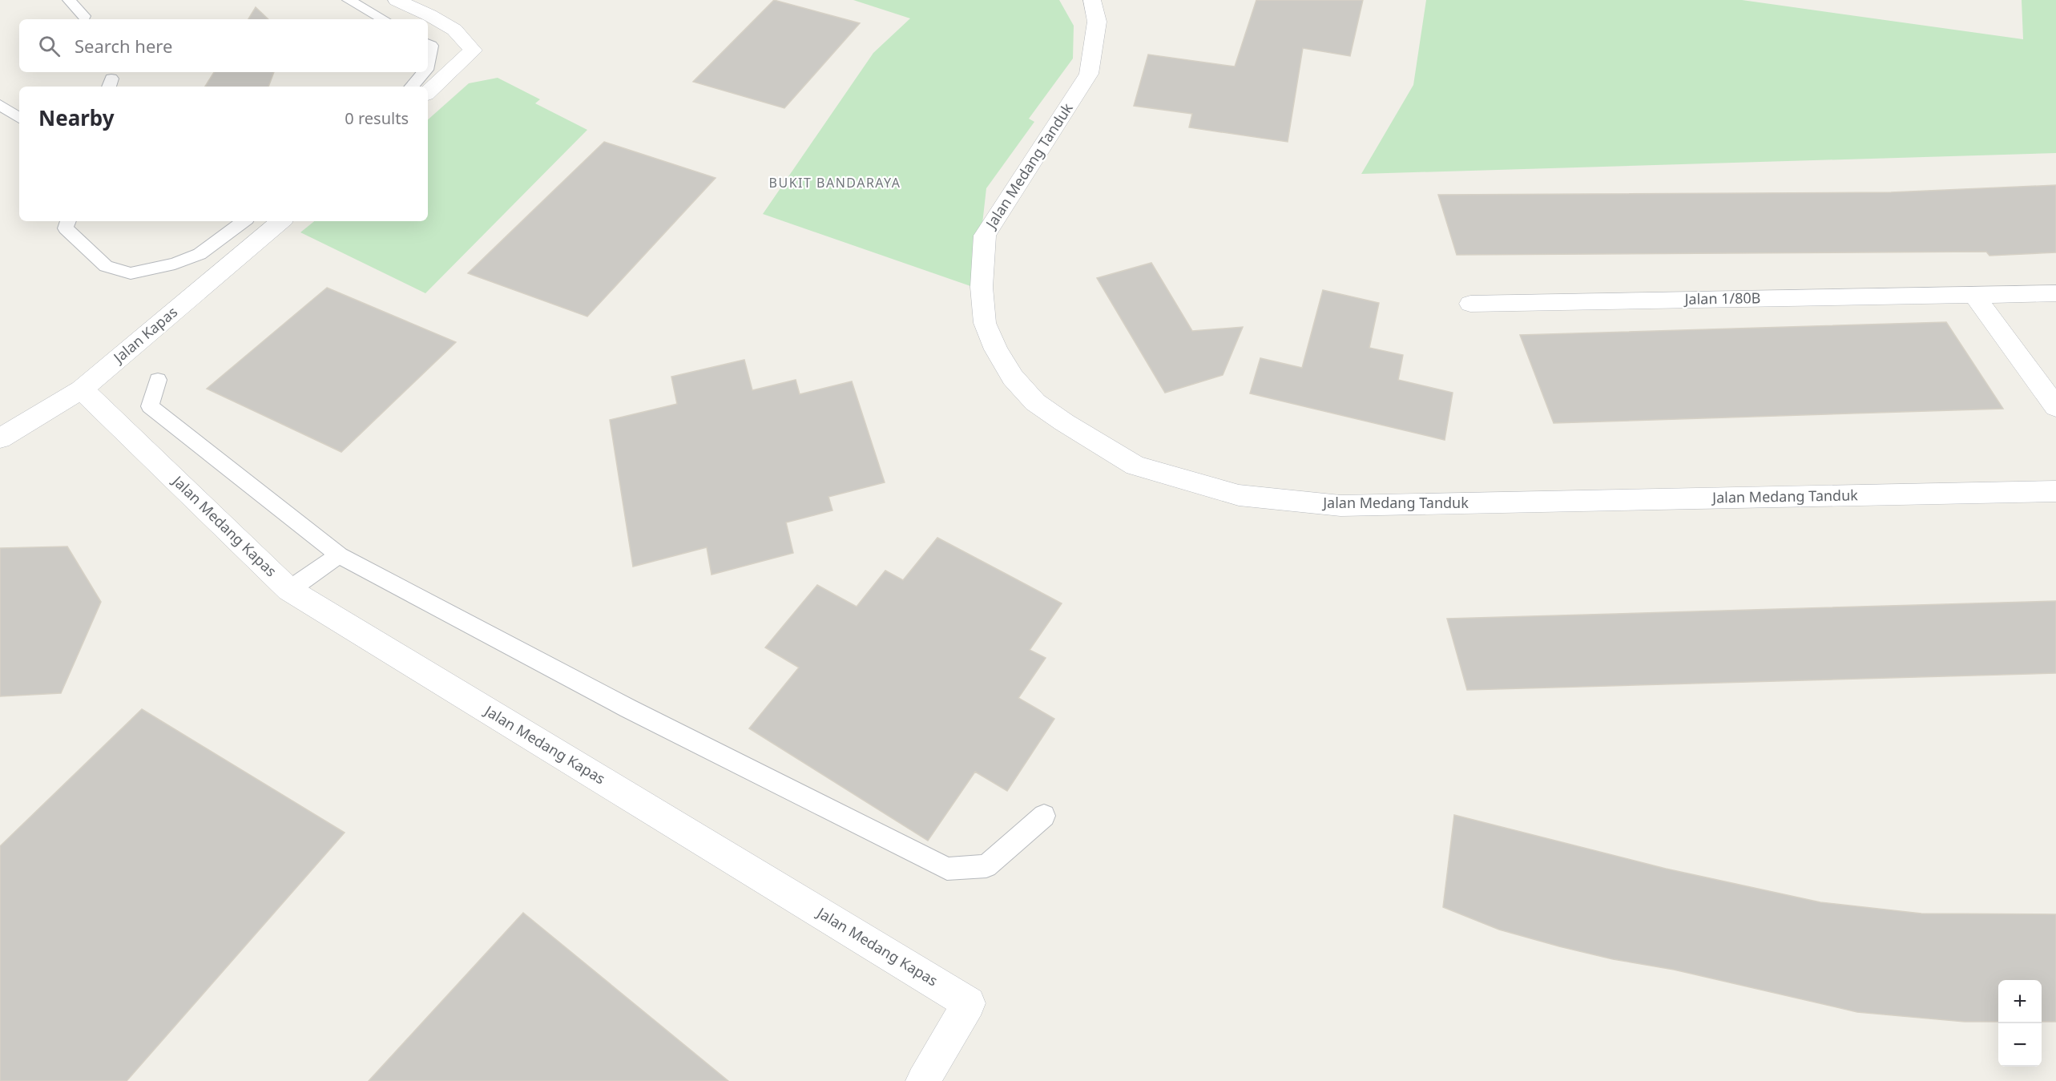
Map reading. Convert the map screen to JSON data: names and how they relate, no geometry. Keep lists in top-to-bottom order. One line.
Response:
{"streets":{"street":["Jalan Medang Tanduk","Jalan 1/80B","Jalan Kapas","Jalan Medang Kapas"]},"crossings":[["Jalan Kapas","Jalan Medang Kapas"]],"districts":["BUKIT BANDARAYA"],"page":{"search":"Search here","heading":["Nearby","0 results"],"map_buttons":["+","−"]}}
